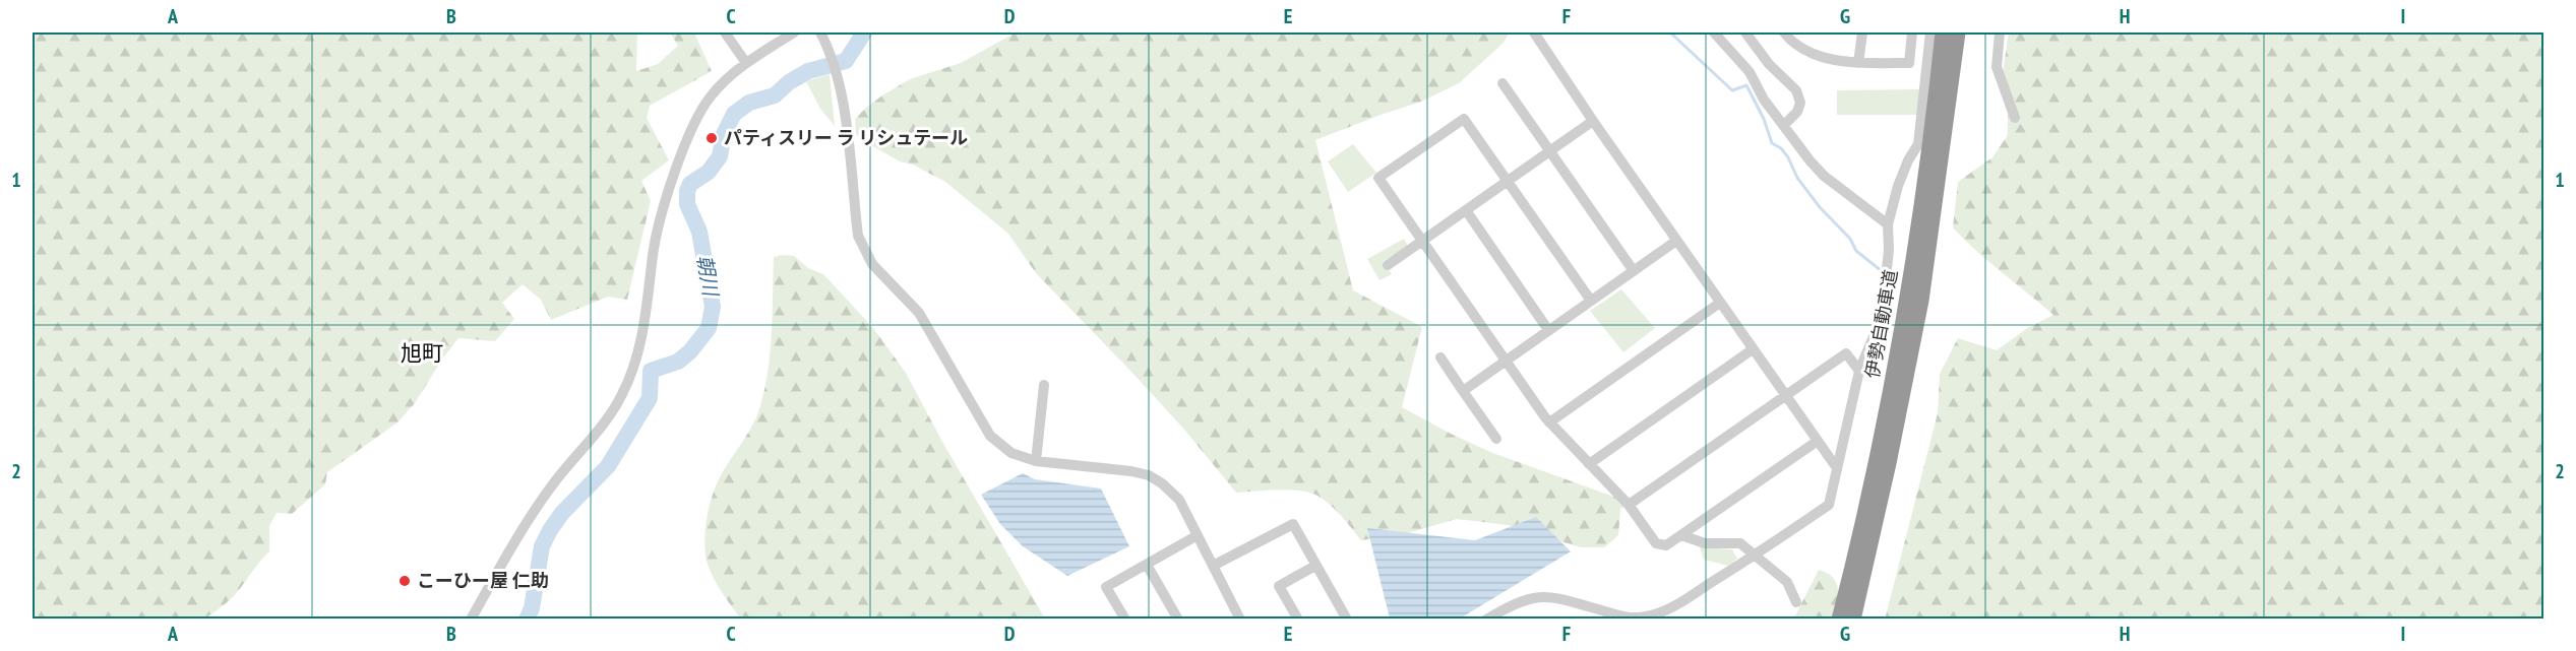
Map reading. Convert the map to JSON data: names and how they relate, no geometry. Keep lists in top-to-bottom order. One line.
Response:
{"streets":{"highway":["伊勢自動車道"]},"districts":["旭町"],"water":["朝川"],"places":["パティスリー ラ リシュテール","こーひー屋 仁助"],"grid":{"columns":["A","B","C","D","E","F","G","H","I"],"rows":["1","2"]}}
